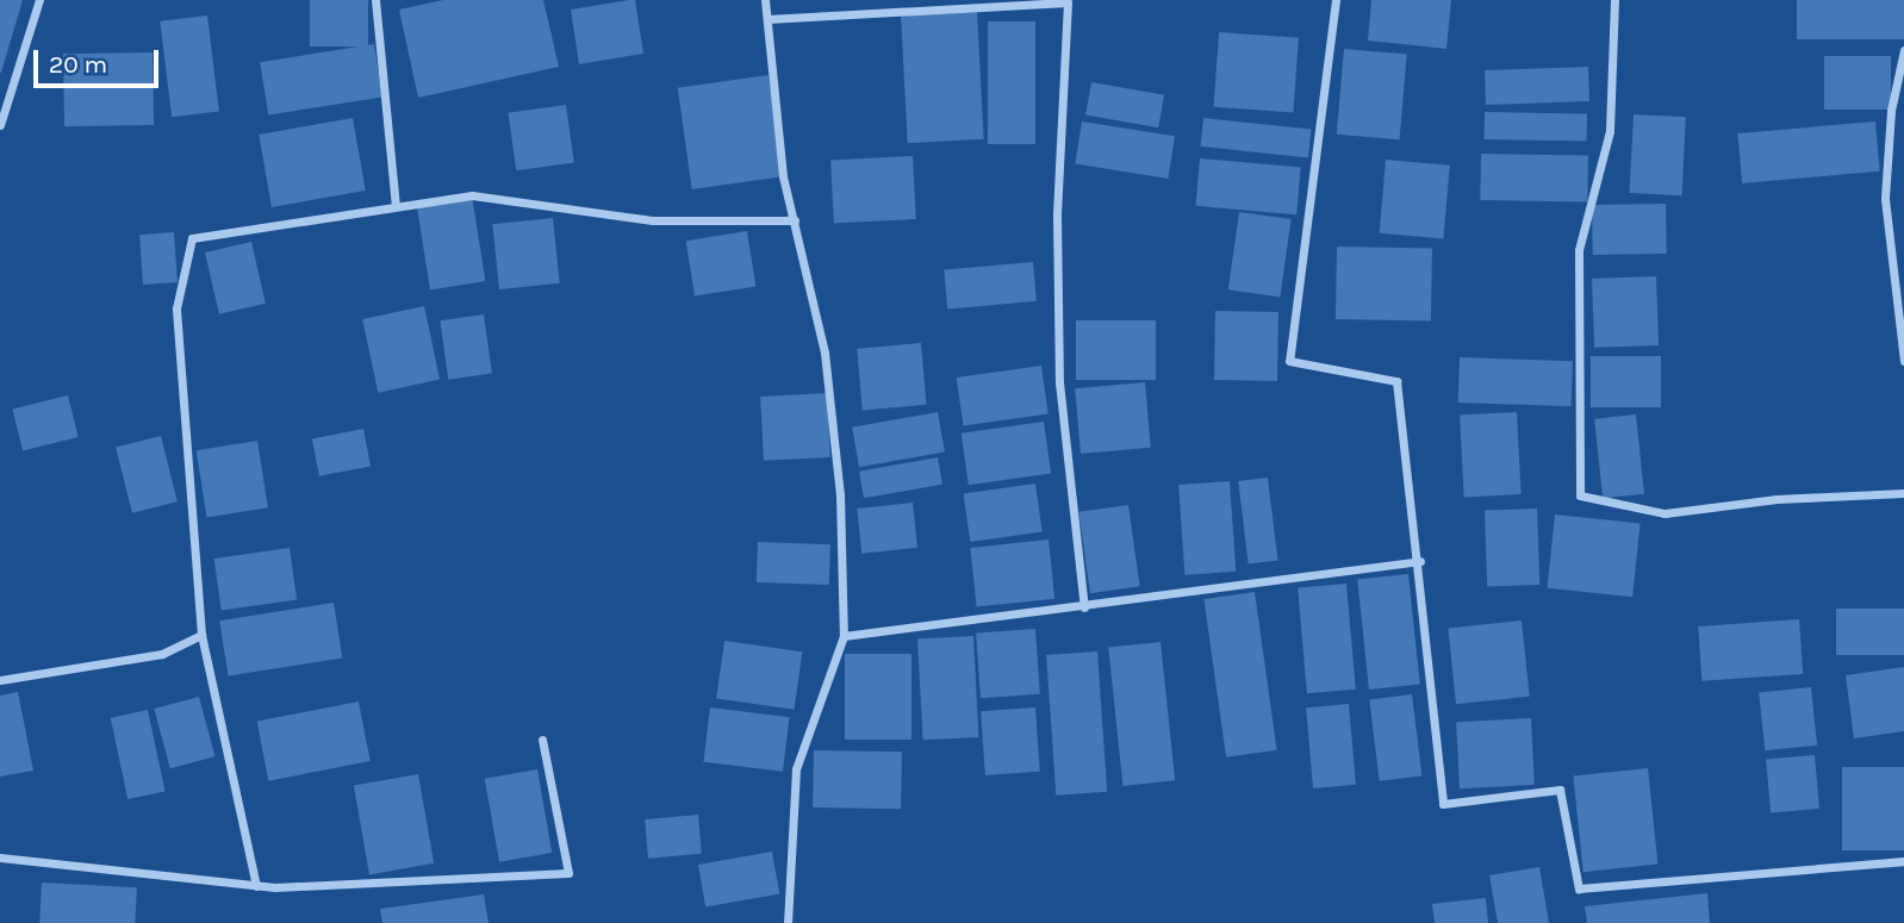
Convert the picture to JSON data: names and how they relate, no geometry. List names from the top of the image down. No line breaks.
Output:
{"scale_bar":"20 m"}
